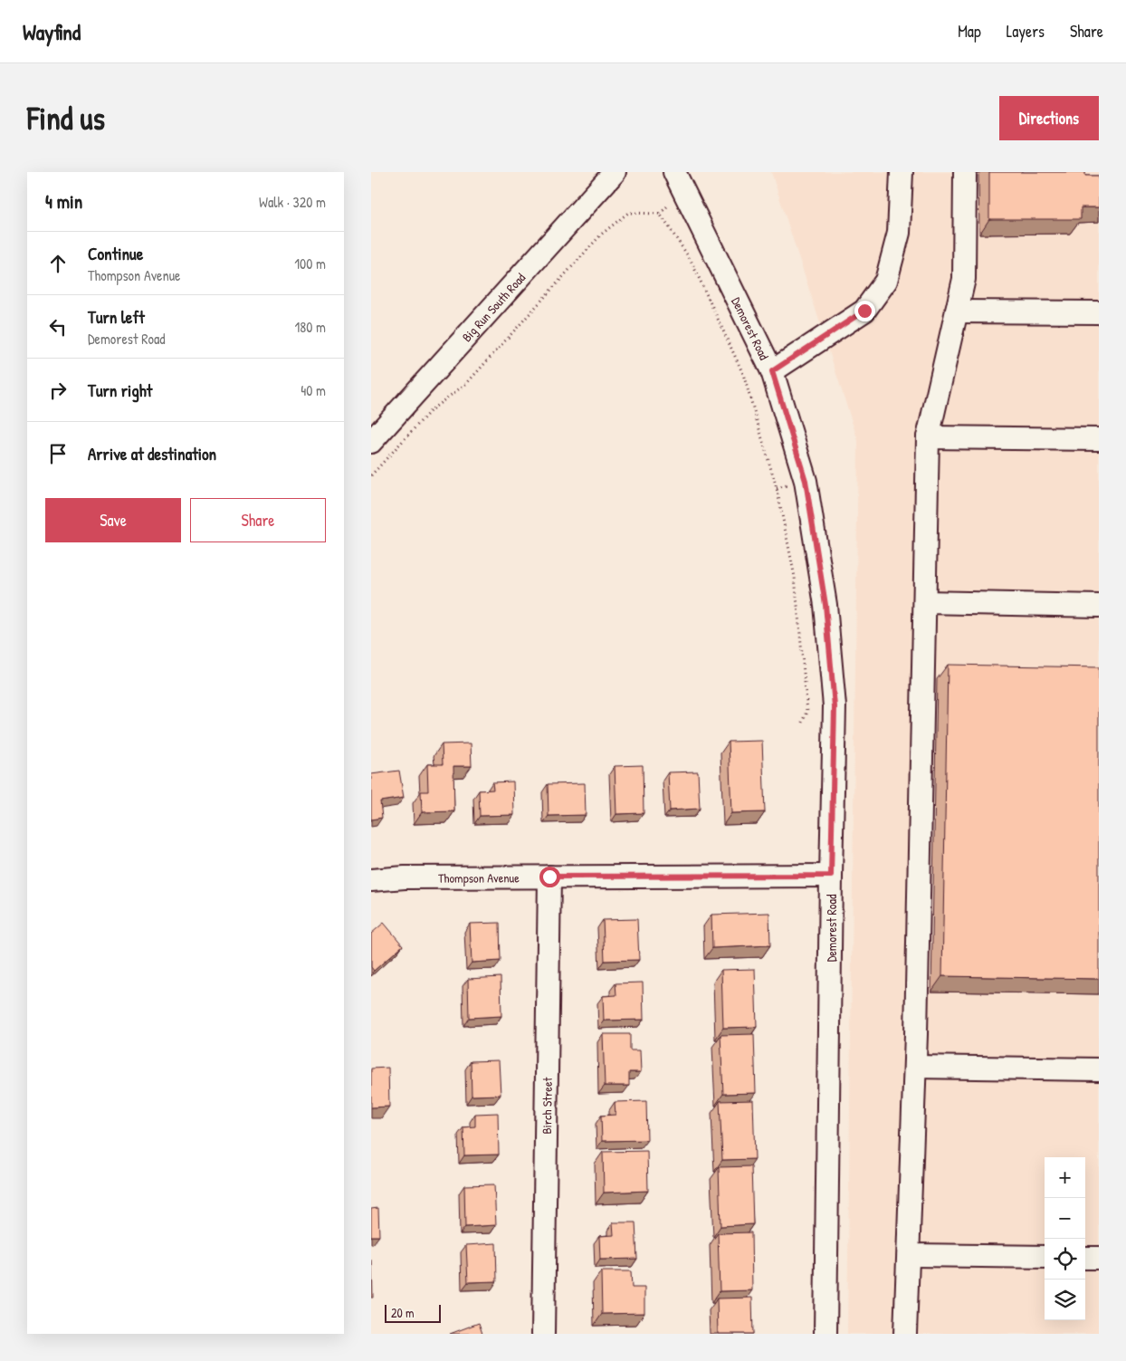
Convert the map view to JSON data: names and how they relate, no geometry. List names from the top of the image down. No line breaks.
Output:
{"streets":{"street":["Big Run South Road","Demorest Road","Thompson Avenue","Birch Street"]},"crossings":[["Demorest Road","Thompson Avenue"],["Thompson Avenue","Birch Street"]],"scale_bar":"20 m","page":{"header":"Wayfind","nav":["Map","Layers","Share"],"buttons":["Directions",["Save","Share"]],"title":"Find us","heading":["4 min","Walk · 320 m"],"list":[["Continue","Thompson Avenue","100 m"],["Turn left","Demorest Road","180 m"],["Turn right","40 m"],"Arrive at destination"],"map_buttons":["+","−"],"scale":"20 m"}}
